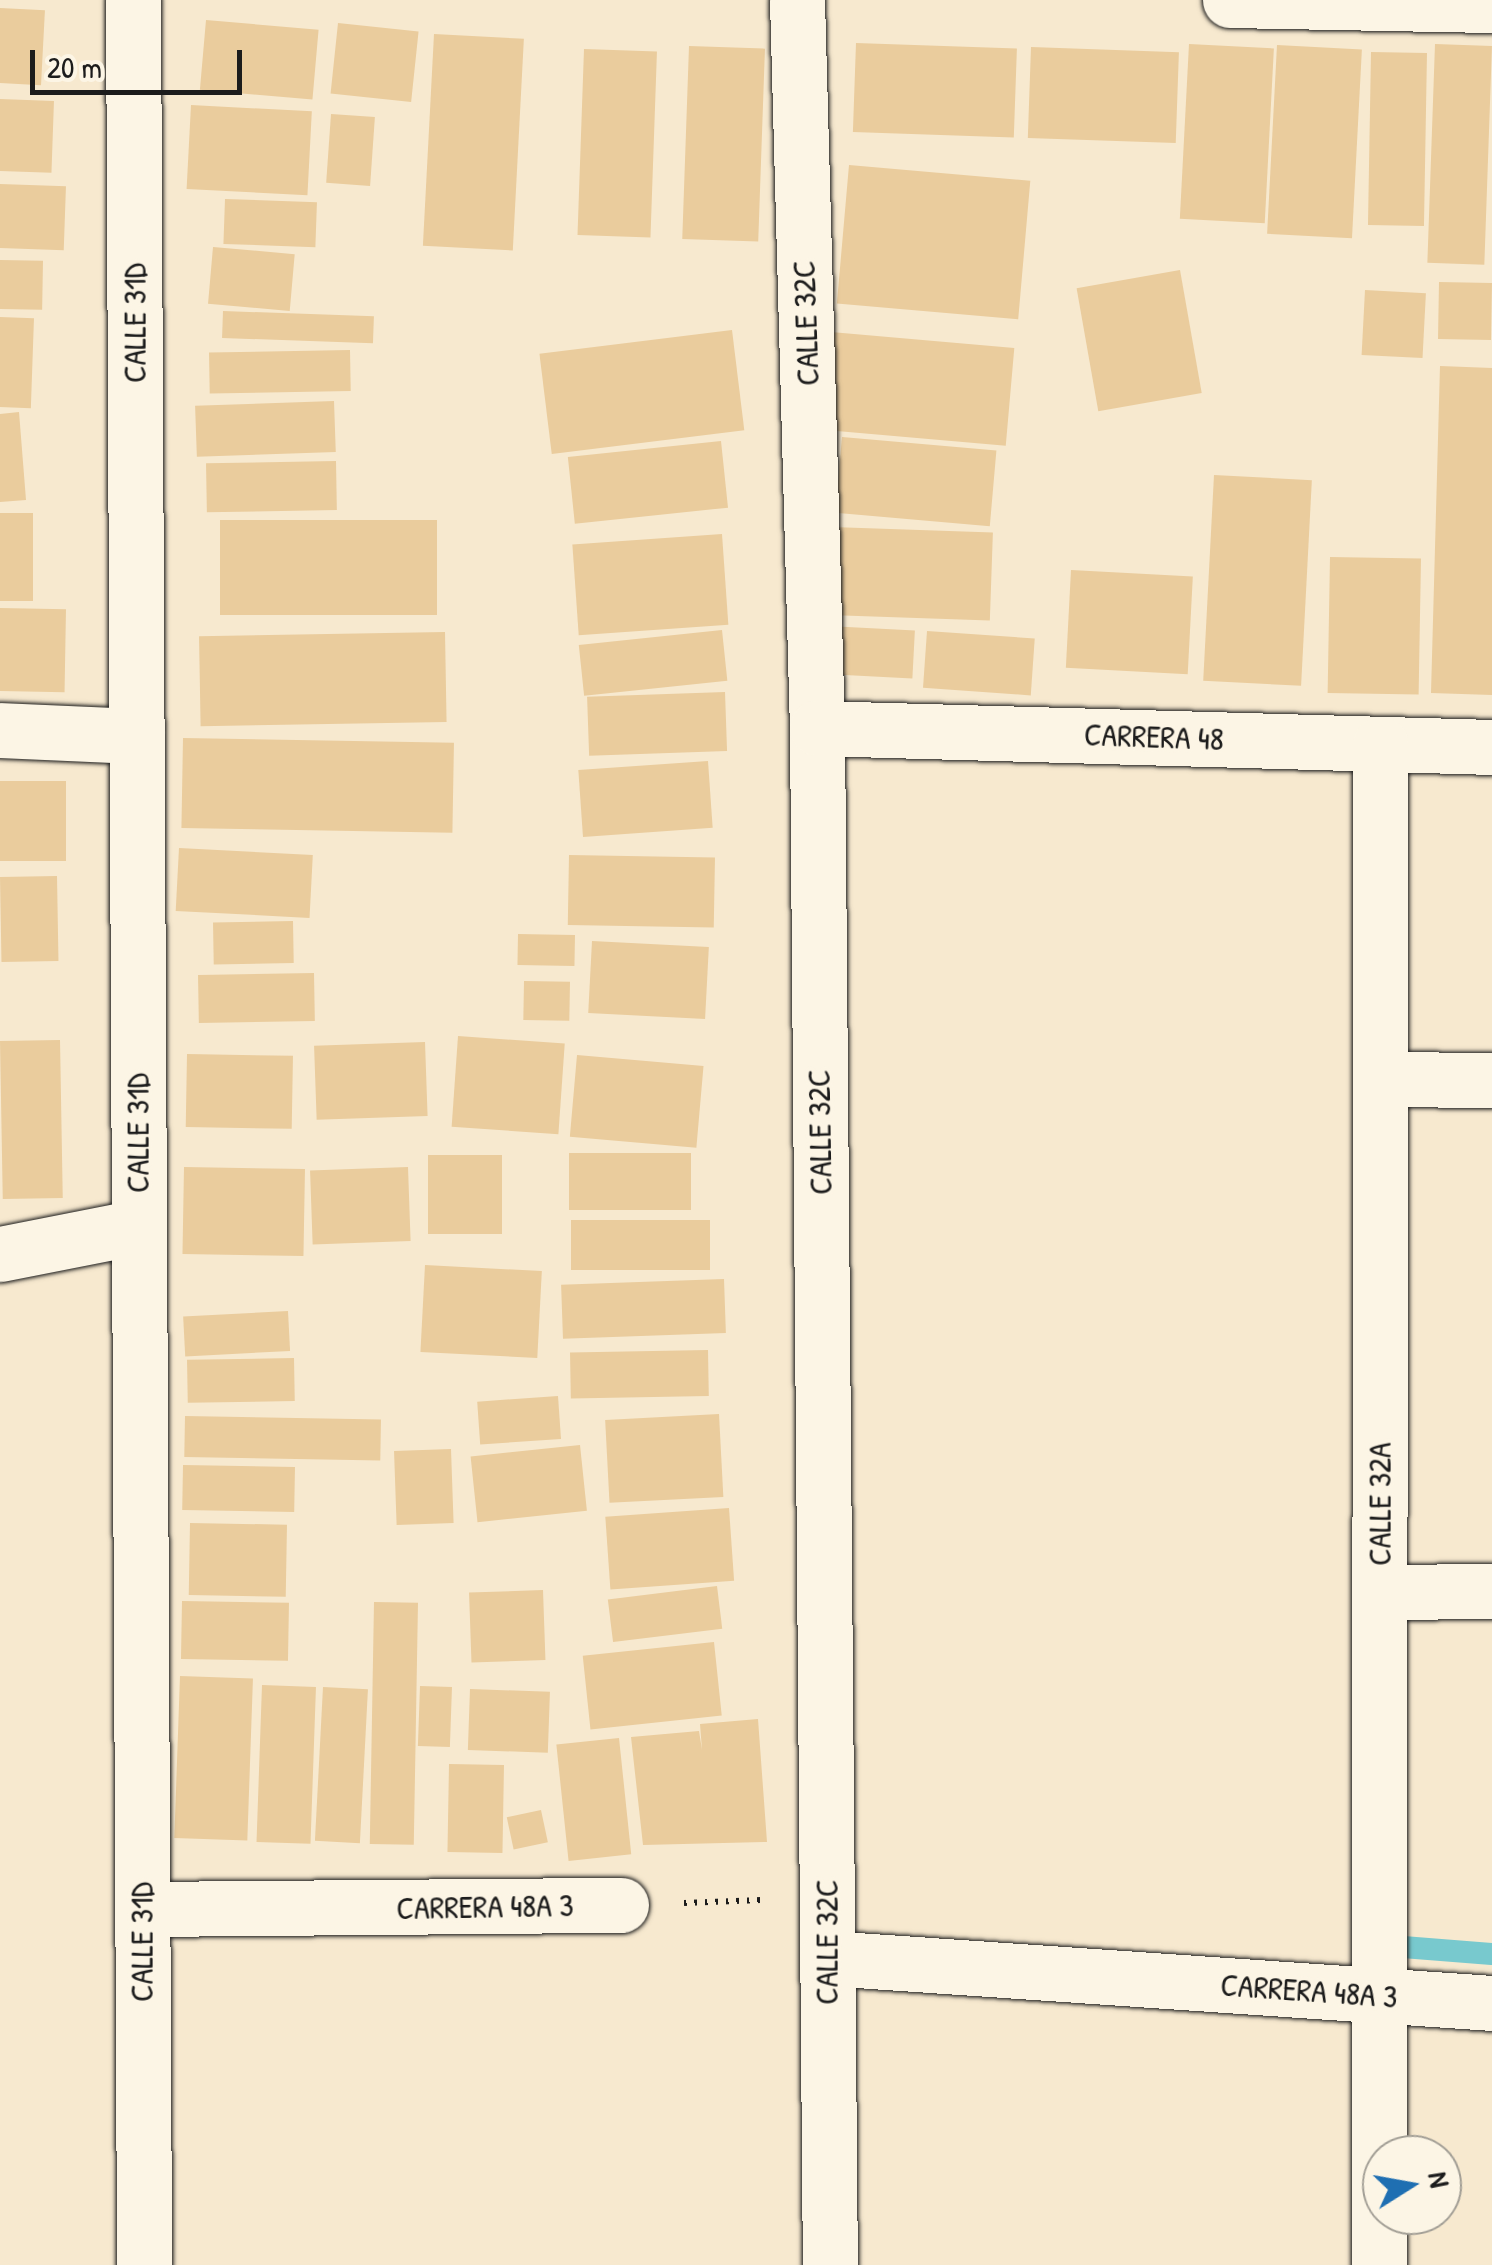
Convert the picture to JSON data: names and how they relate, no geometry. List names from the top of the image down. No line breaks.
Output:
{"streets":{"street":["CALLE 31D","CALLE 32C","CARRERA 48","CALLE 32A","CARRERA 48A 3"]},"crossings":[["CALLE 31D","CARRERA 48A 3"],["CALLE 32C","CARRERA 48"],["CALLE 32C","CARRERA 48A 3"],["CARRERA 48","CALLE 32A"],["CALLE 32A","CARRERA 48A 3"]],"scale_bar":"20 m","north":"right"}
